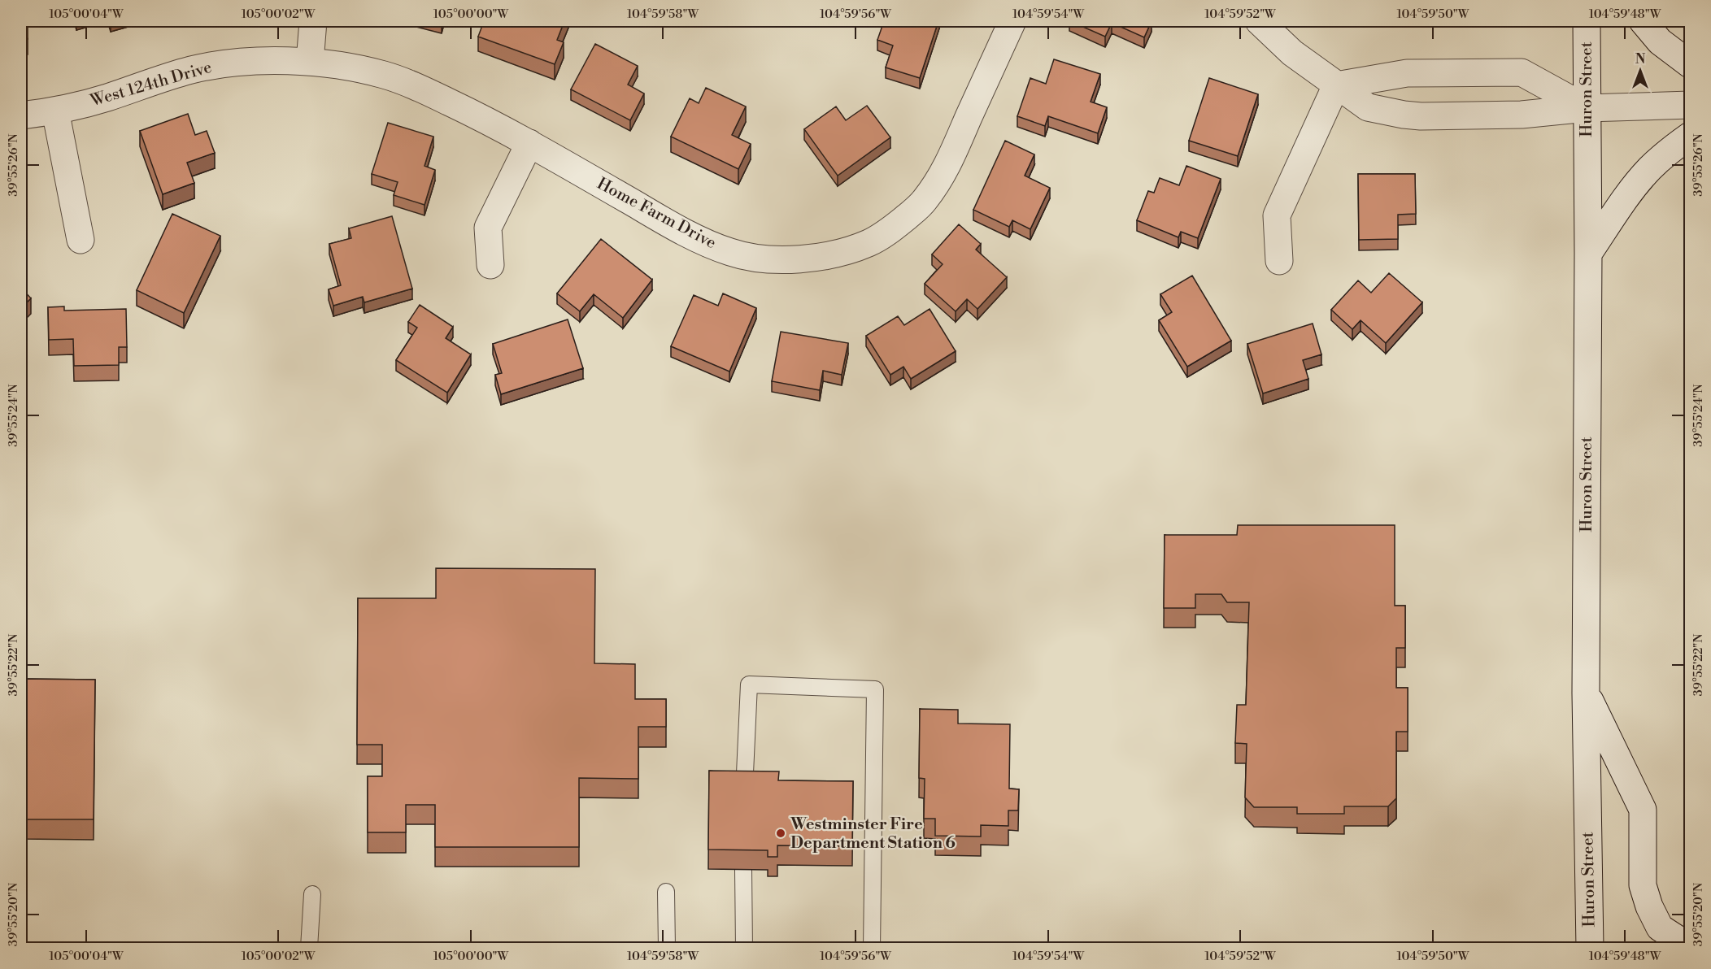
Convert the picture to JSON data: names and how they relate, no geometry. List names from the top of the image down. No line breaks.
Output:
{"streets":{"street":["West 124th Drive","Huron Street","Home Farm Drive"]},"crossings":[["West 124th Drive","Home Farm Drive"]],"places":["Westminster Fire Department Station 6"],"north":"top","coordinates":["105°00'04\"W","105°00'02\"W","105°00'00\"W","104°59'58\"W","104°59'56\"W","104°59'54\"W","104°59'52\"W","104°59'50\"W","104°59'48\"W","39°55'26\"N","39°55'24\"N","39°55'22\"N","39°55'20\"N"]}
